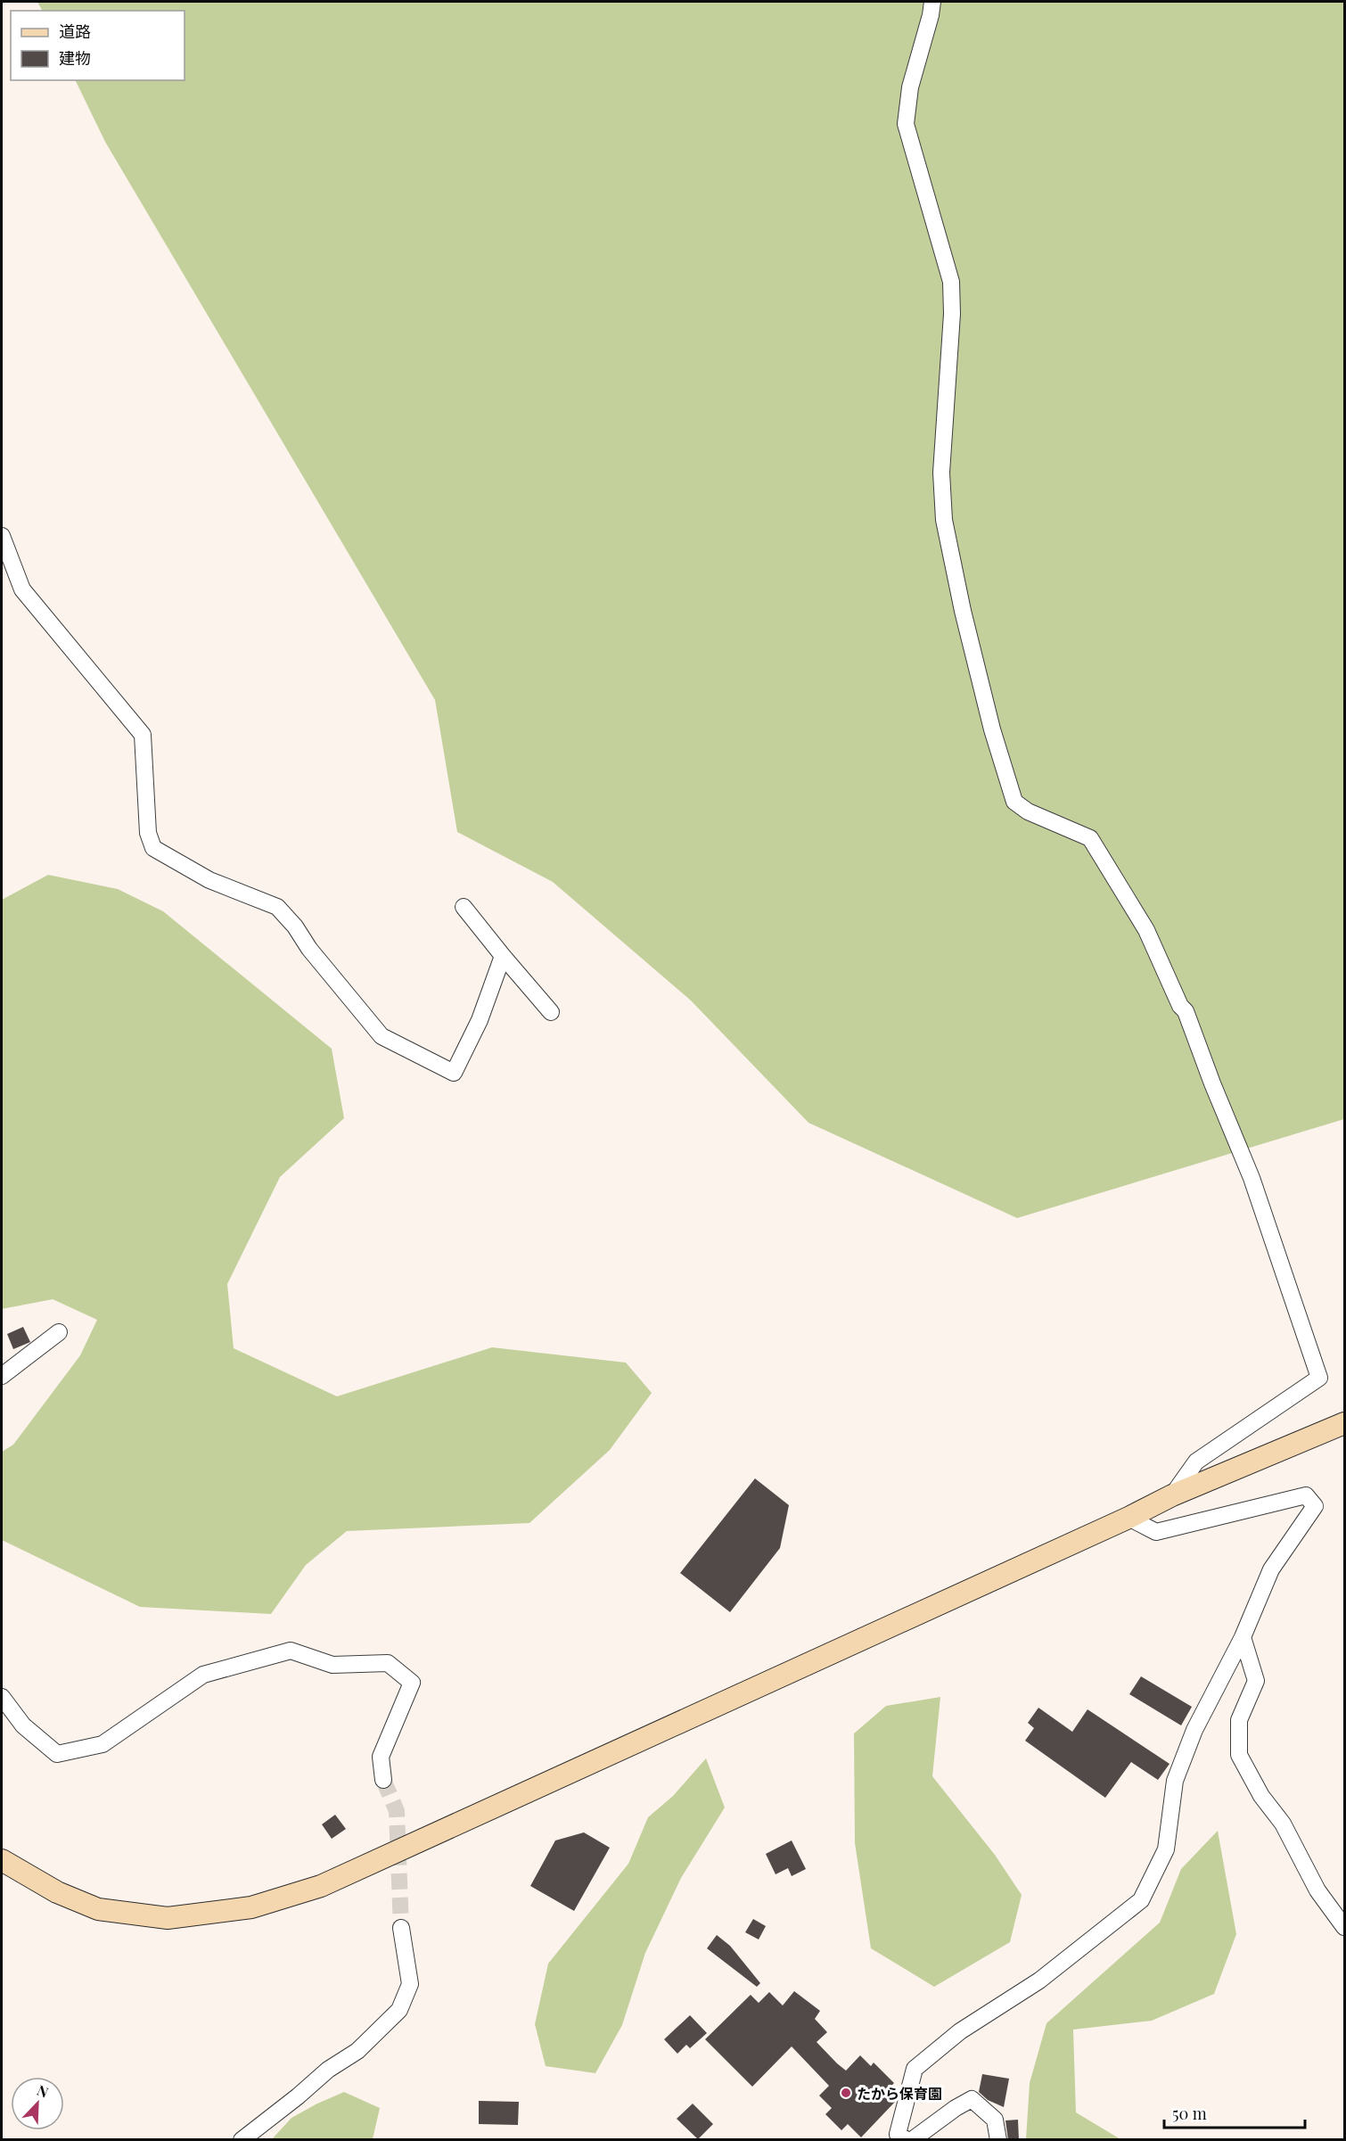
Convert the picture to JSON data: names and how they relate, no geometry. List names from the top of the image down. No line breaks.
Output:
{"places":["たから保育園"],"legend":["道路","建物"],"scale_bar":"50 m","north":"top right"}
